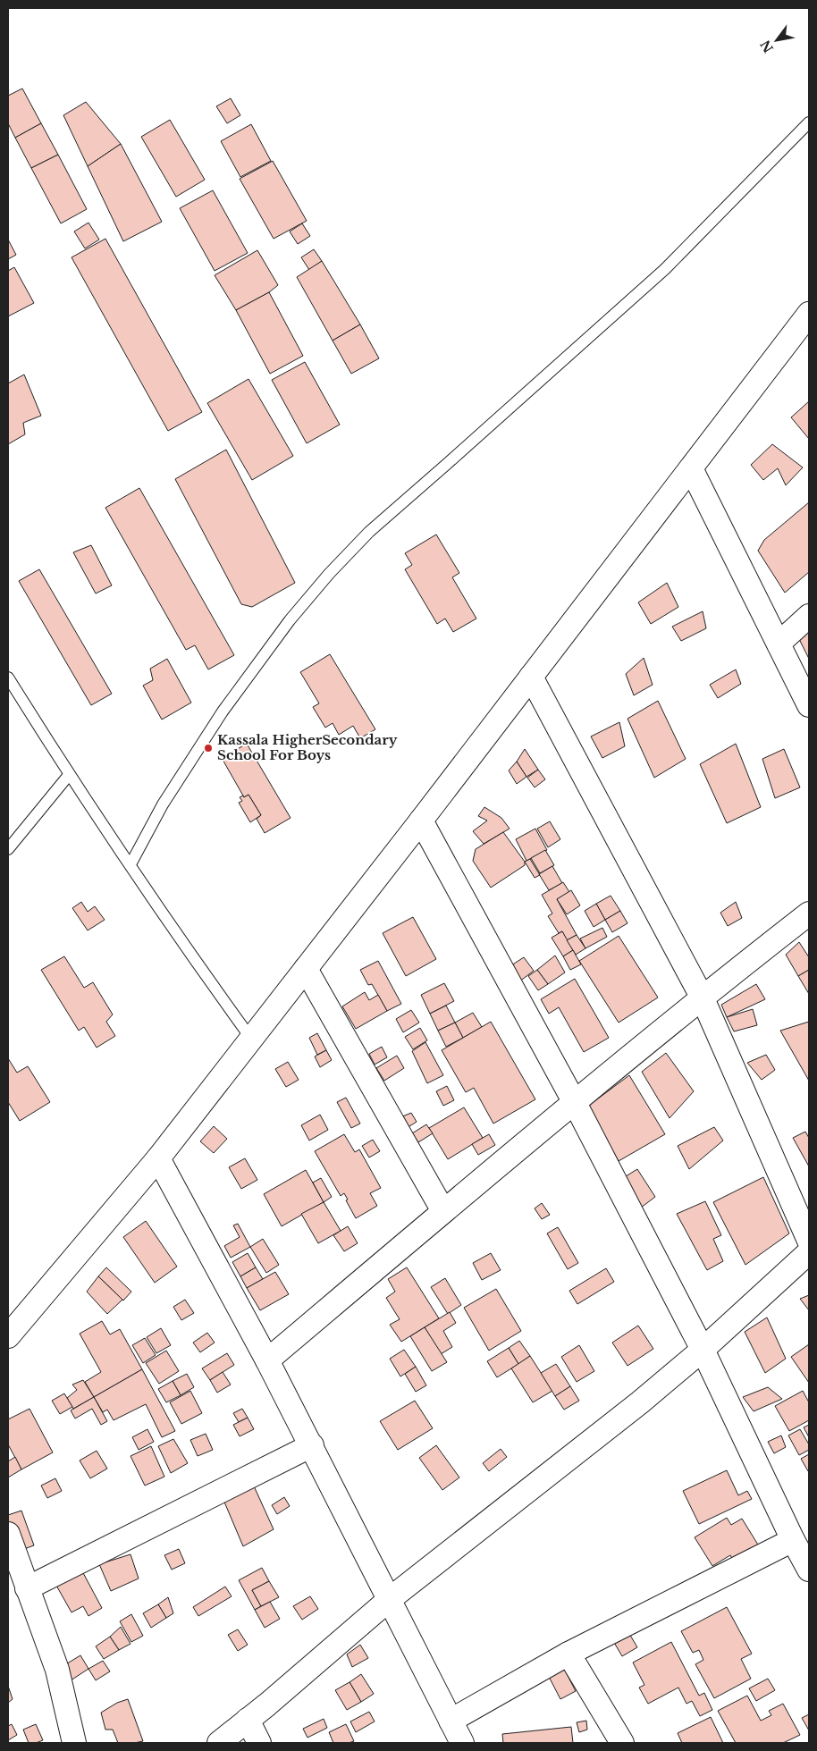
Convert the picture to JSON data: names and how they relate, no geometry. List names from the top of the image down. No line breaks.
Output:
{"places":["Kassala HigherSecondary School For Boys"],"north":"bottom left"}
